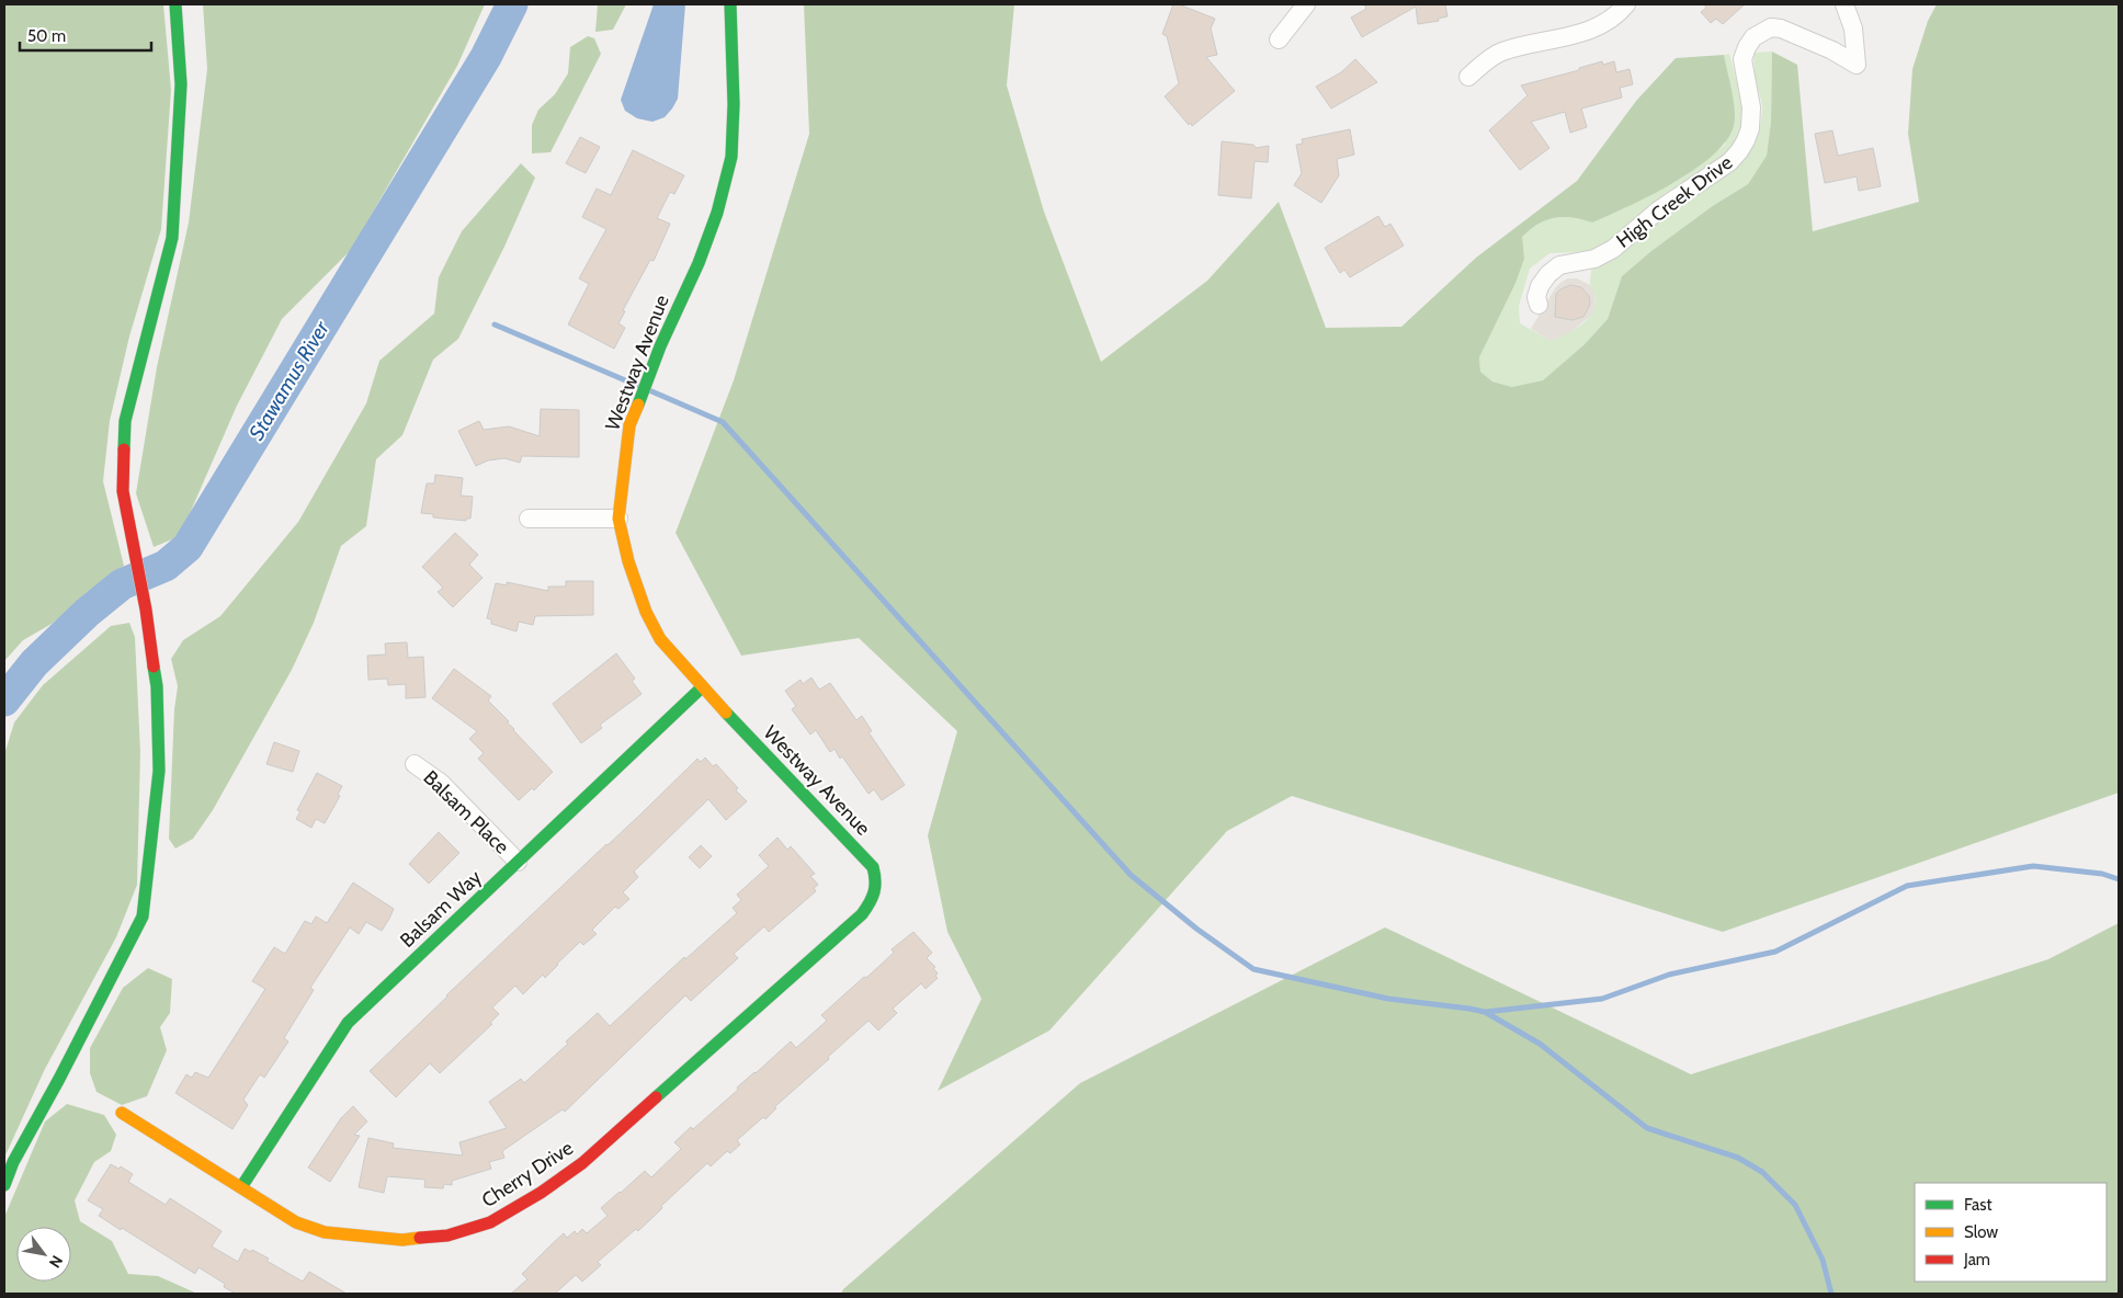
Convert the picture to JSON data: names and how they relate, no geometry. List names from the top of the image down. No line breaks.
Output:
{"streets":{"street":["High Creek Drive","Westway Avenue","Balsam Place","Balsam Way","Cherry Drive"]},"crossings":[["Westway Avenue","Balsam Way"],["Westway Avenue","Cherry Drive"],["Balsam Place","Balsam Way"],["Balsam Way","Cherry Drive"]],"water":["Stawamus River"],"legend":["Fast","Slow","Jam"],"scale_bar":"50 m","north":"bottom right"}
